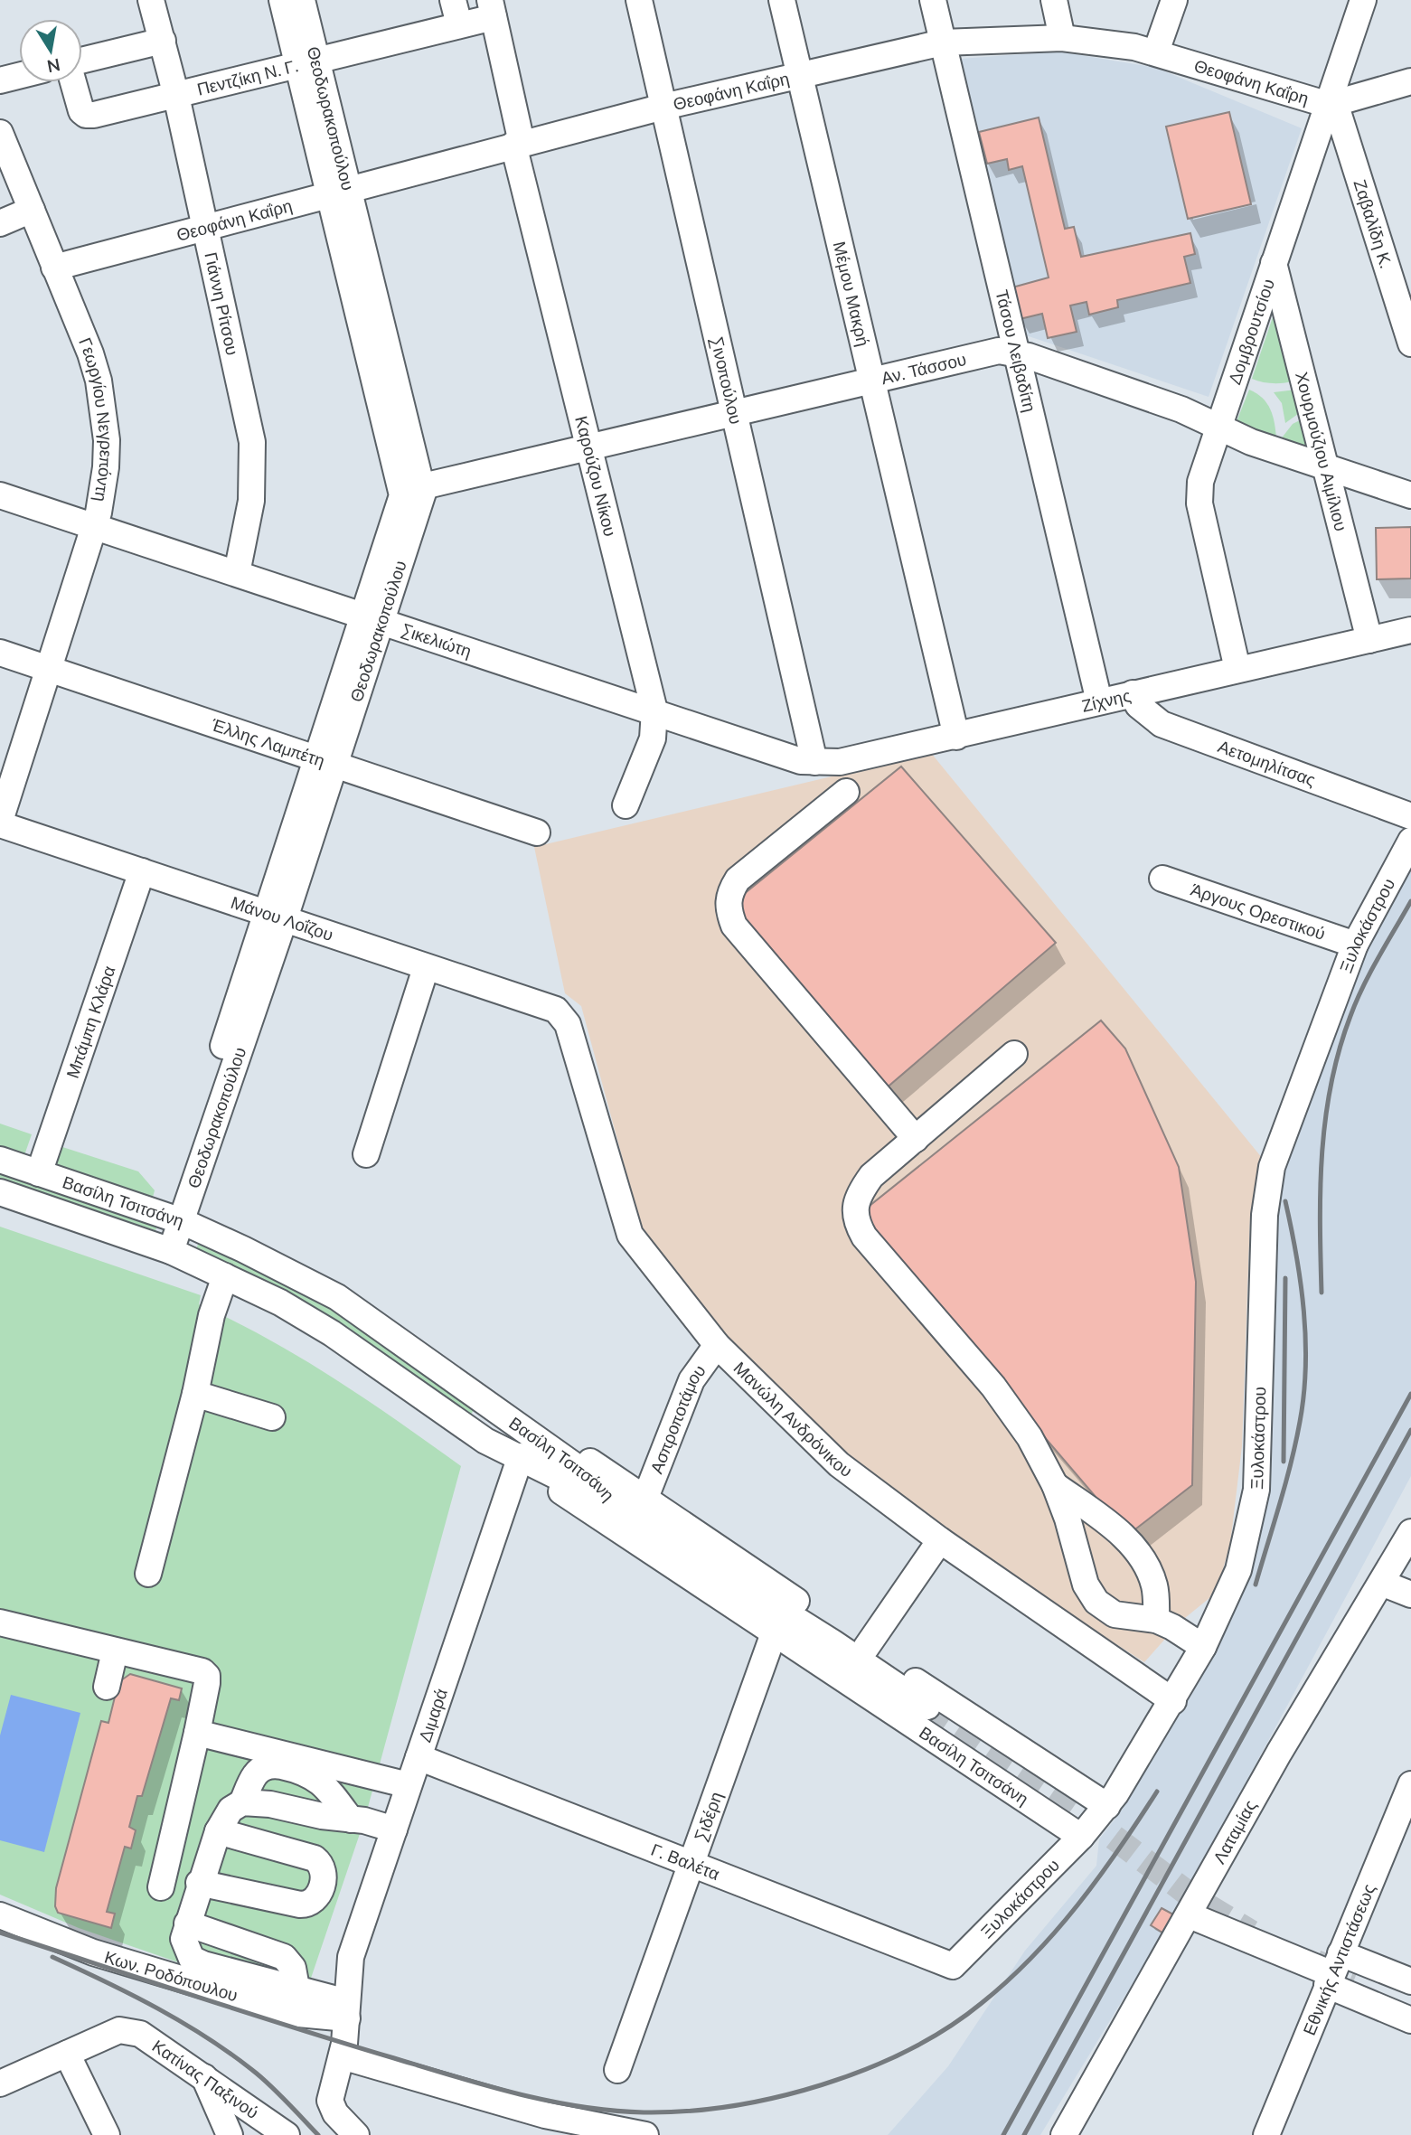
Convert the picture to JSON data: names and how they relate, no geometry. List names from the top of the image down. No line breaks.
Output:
{"streets":{"street":["Πεντζίκη Ν. Γ.","Θεοφάνη Καΐρη","Θεοδωρακοπούλου","Ζαβαλίδη Κ.","Μέμου Μακρή","Γιάννη Ρίτσου","Δομβρουτσίου","Τάσου Λειβαδίτη","Αν. Τάσσου","Σινοπούλου","Γεωργίου Νεγρεπόντη","Χουρμούζιου Αιμίλιου","Καρούζου Νίκου","Σικελιώτη","Ζίχνης","Έλλης Λαμπέτη","Αετομηλίτσας","Άργους Ορεστικού","Μάνου Λοΐζου","Ξυλοκάστρου","Μπάμπη Κλάρα","Βασίλη Τσιτσάνη","Μανώλη Ανδρόνικου","Ασπροποτάμου","Διμαρά","Σιδέρη","Λαταμίας","Γ. Βαλέτα","Εθνικής Αντιστάσεως","Κων. Ροδόπουλου","Κατίνας Παξινού"]},"crossings":[["Πεντζίκη Ν. Γ.","Θεοδωρακοπούλου"],["Πεντζίκη Ν. Γ.","Γιάννη Ρίτσου"],["Πεντζίκη Ν. Γ.","Καρούζου Νίκου"],["Θεοφάνη Καΐρη","Θεοδωρακοπούλου"],["Θεοφάνη Καΐρη","Ζαβαλίδη Κ."],["Θεοφάνη Καΐρη","Μέμου Μακρή"],["Θεοφάνη Καΐρη","Γιάννη Ρίτσου"],["Θεοφάνη Καΐρη","Δομβρουτσίου"],["Θεοφάνη Καΐρη","Τάσου Λειβαδίτη"],["Θεοφάνη Καΐρη","Σινοπούλου"],["Θεοφάνη Καΐρη","Γεωργίου Νεγρεπόντη"],["Θεοφάνη Καΐρη","Καρούζου Νίκου"],["Θεοδωρακοπούλου","Αν. Τάσσου"],["Θεοδωρακοπούλου","Σικελιώτη"],["Θεοδωρακοπούλου","Έλλης Λαμπέτη"],["Θεοδωρακοπούλου","Μάνου Λοΐζου"],["Θεοδωρακοπούλου","Βασίλη Τσιτσάνη"],["Ζαβαλίδη Κ.","Δομβρουτσίου"],["Μέμου Μακρή","Αν. Τάσσου"],["Μέμου Μακρή","Ζίχνης"],["Γιάννη Ρίτσου","Σικελιώτη"],["Δομβρουτσίου","Αν. Τάσσου"],["Δομβρουτσίου","Χουρμούζιου Αιμίλιου"],["Δομβρουτσίου","Ζίχνης"],["Τάσου Λειβαδίτη","Αν. Τάσσου"],["Τάσου Λειβαδίτη","Ζίχνης"],["Αν. Τάσσου","Σινοπούλου"],["Αν. Τάσσου","Χουρμούζιου Αιμίλιου"],["Αν. Τάσσου","Καρούζου Νίκου"],["Σινοπούλου","Σικελιώτη"],["Σινοπούλου","Ζίχνης"],["Γεωργίου Νεγρεπόντη","Σικελιώτη"],["Γεωργίου Νεγρεπόντη","Έλλης Λαμπέτη"],["Γεωργίου Νεγρεπόντη","Μάνου Λοΐζου"],["Χουρμούζιου Αιμίλιου","Ζίχνης"],["Καρούζου Νίκου","Σικελιώτη"],["Σικελιώτη","Ζίχνης"],["Ζίχνης","Αετομηλίτσας"],["Άργους Ορεστικού","Ξυλοκάστρου"],["Μάνου Λοΐζου","Μπάμπη Κλάρα"],["Μάνου Λοΐζου","Μανώλη Ανδρόνικου"],["Ξυλοκάστρου","Βασίλη Τσιτσάνη"],["Ξυλοκάστρου","Μανώλη Ανδρόνικου"],["Ξυλοκάστρου","Γ. Βαλέτα"],["Μπάμπη Κλάρα","Βασίλη Τσιτσάνη"],["Βασίλη Τσιτσάνη","Διμαρά"],["Βασίλη Τσιτσάνη","Σιδέρη"],["Μανώλη Ανδρόνικου","Ασπροποτάμου"],["Διμαρά","Γ. Βαλέτα"],["Διμαρά","Κων. Ροδόπουλου"],["Σιδέρη","Γ. Βαλέτα"]],"north":"bottom"}
